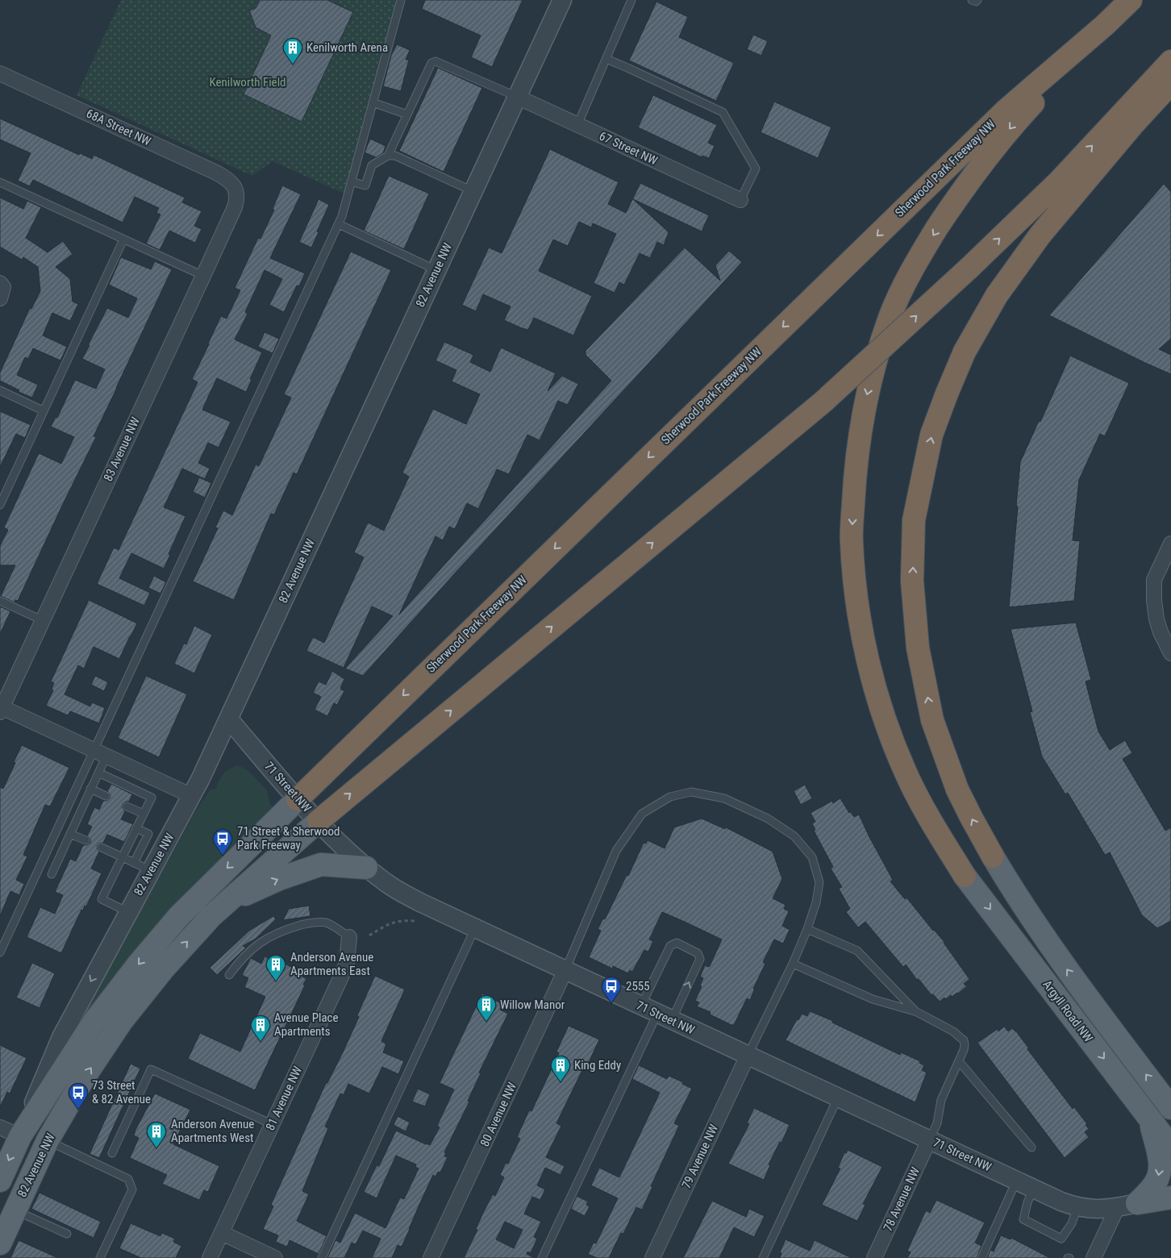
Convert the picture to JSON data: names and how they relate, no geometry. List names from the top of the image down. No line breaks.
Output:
{"streets":{"highway":["Sherwood Park Freeway NW"],"main road":["82 Avenue NW","Argyll Road NW"],"street":["68A Street NW","67 Street NW","83 Avenue NW","71 Street NW","81 Avenue NW","80 Avenue NW","79 Avenue NW","78 Avenue NW"]},"crossings":[["68A Street NW","83 Avenue NW"],["67 Street NW","82 Avenue NW"],["Sherwood Park Freeway NW","82 Avenue NW"],["Sherwood Park Freeway NW","71 Street NW"],["82 Avenue NW","71 Street NW"],["71 Street NW","80 Avenue NW"],["71 Street NW","79 Avenue NW"],["71 Street NW","78 Avenue NW"]],"parks":["Kenilworth Field"],"places":{"building":["Kenilworth Arena","Anderson Avenue Apartments East","Willow Manor","Avenue Place Apartments","King Eddy","Anderson Avenue Apartments West"],"bus stop":["71 Street & Sherwood Park Freeway","2555","73 Street & 82 Avenue"]}}
